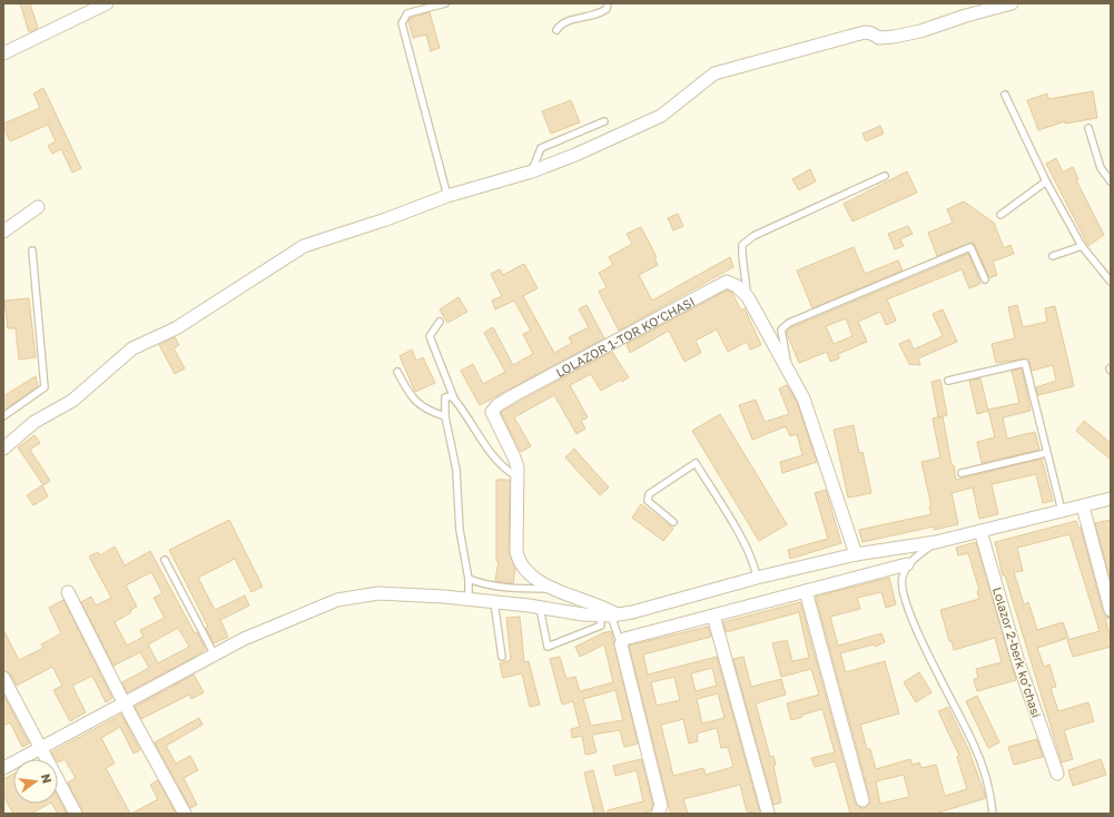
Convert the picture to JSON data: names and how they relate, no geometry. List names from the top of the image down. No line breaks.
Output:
{"streets":{"street":["LOLAZOR 1-TOR KO‘CHASI","Lolazor 2-berk koʼchasi"]},"north":"right"}
